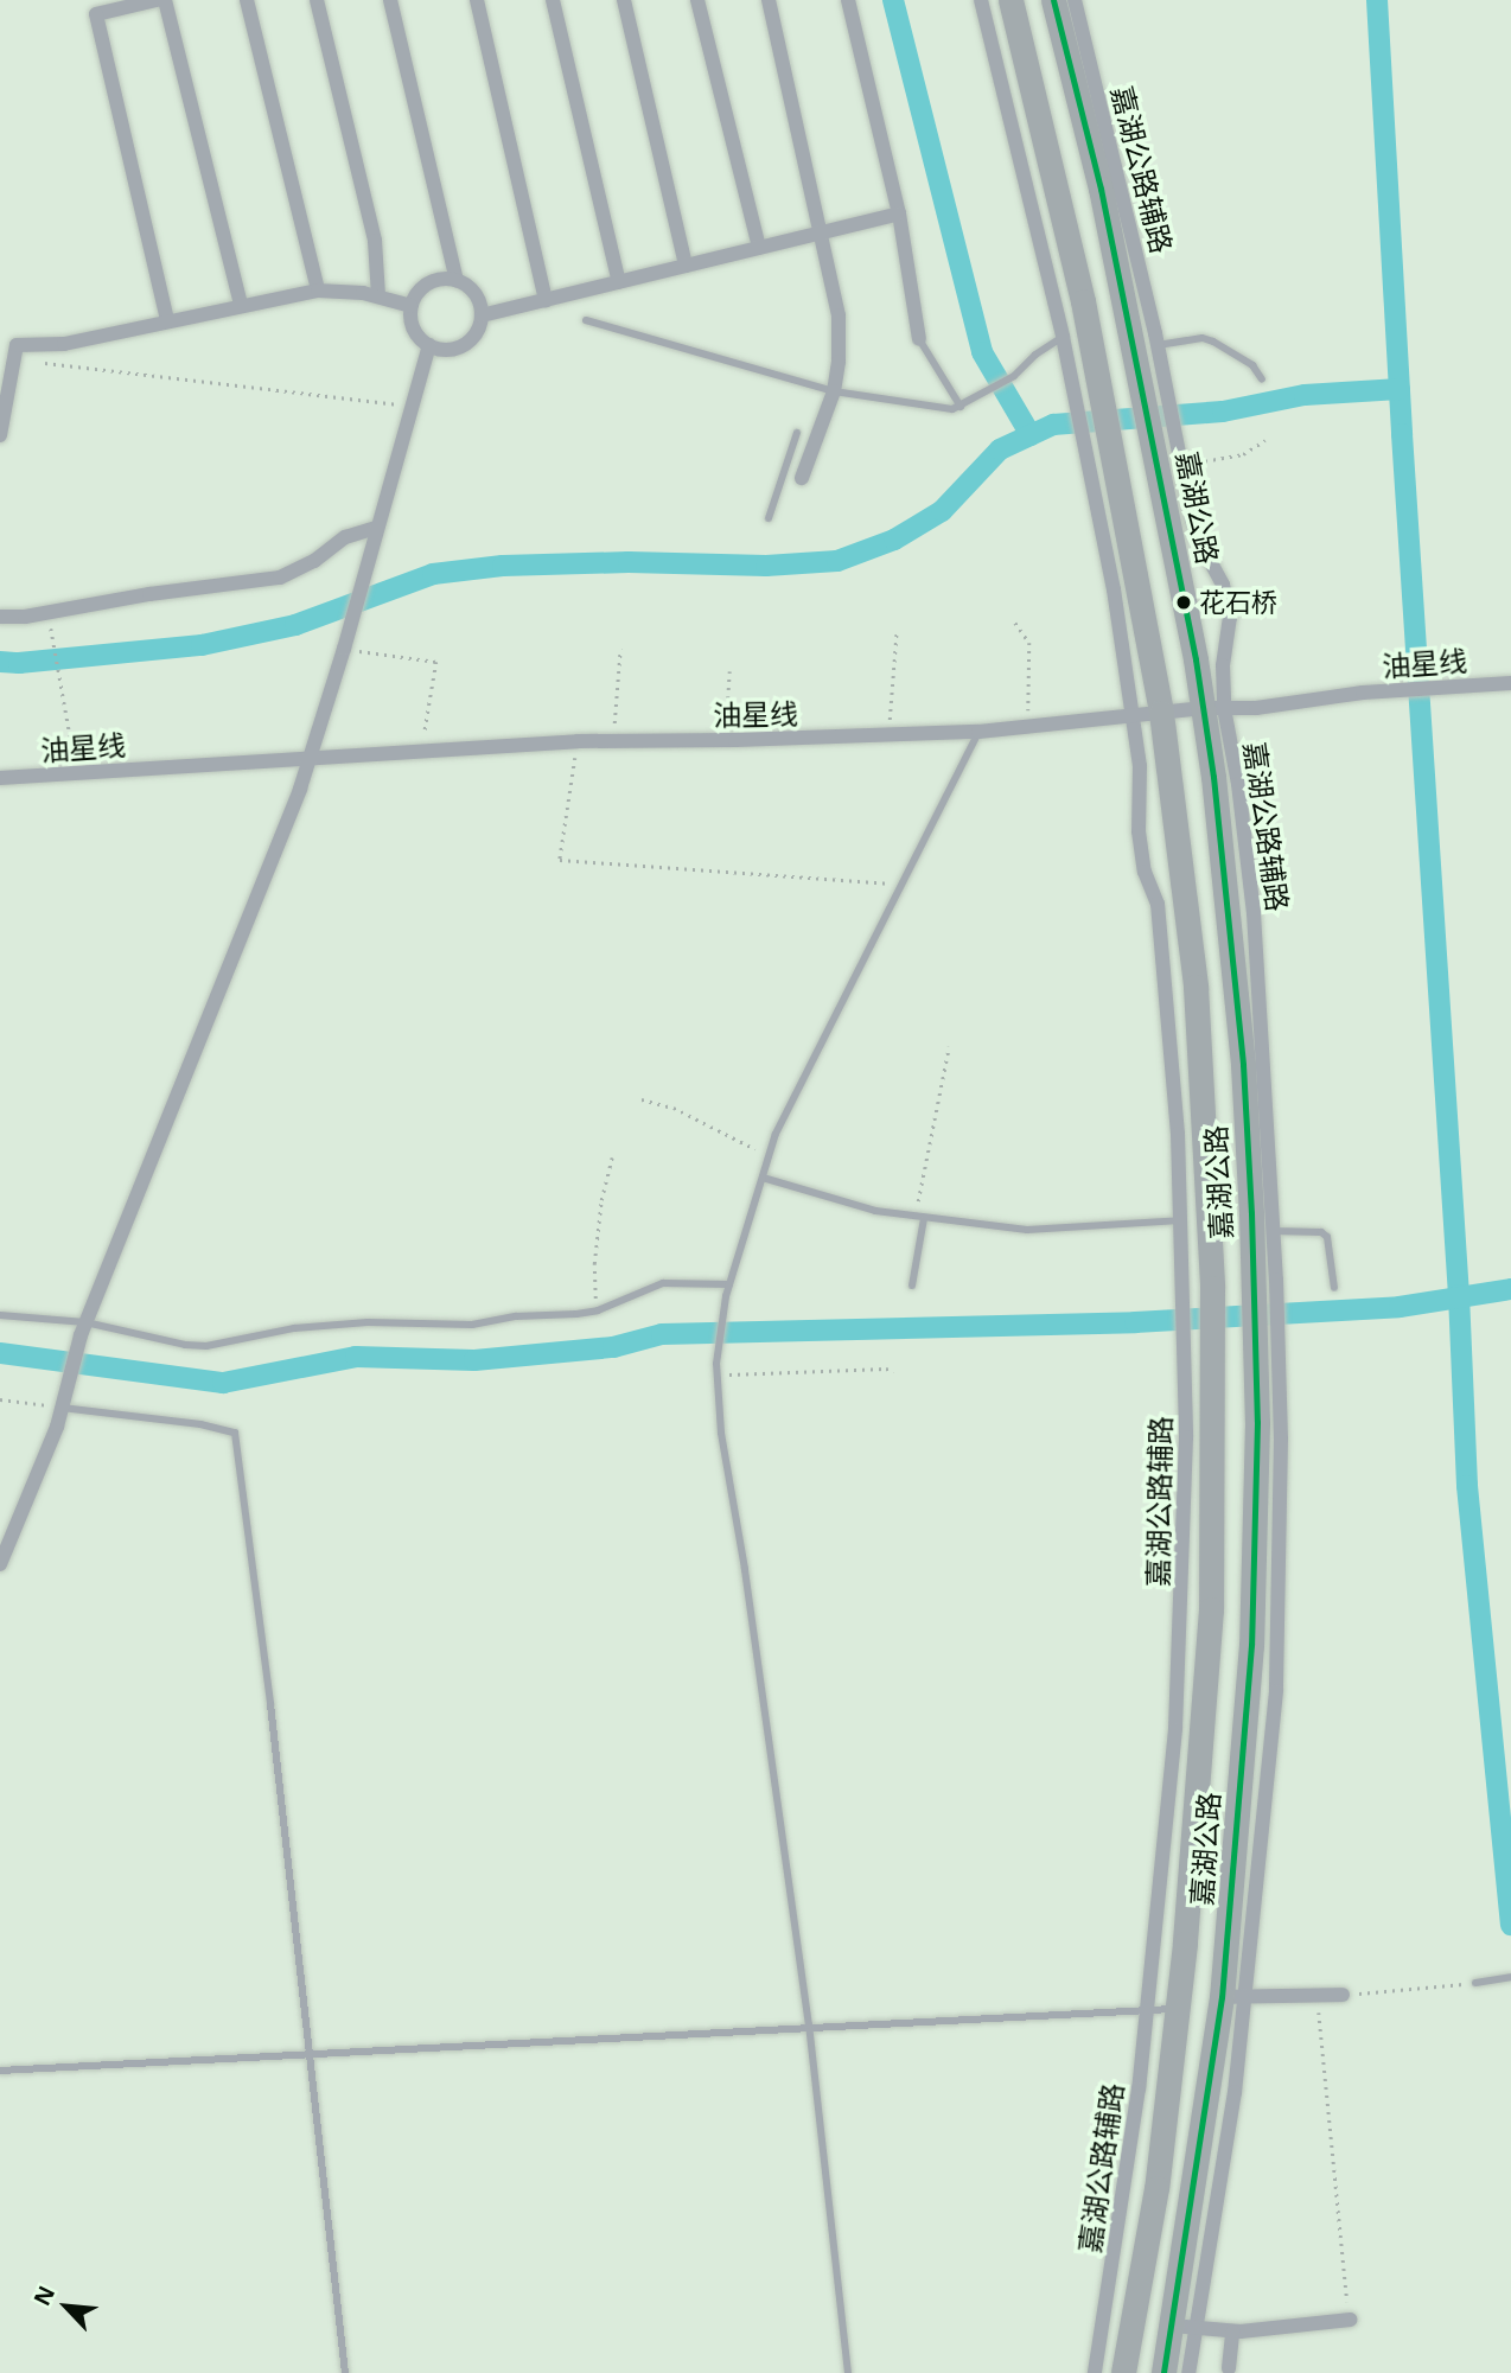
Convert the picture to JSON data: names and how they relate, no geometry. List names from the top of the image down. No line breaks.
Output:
{"streets":{"main road":["嘉湖公路"],"street":["嘉湖公路辅路","油星线"]},"crossings":[["嘉湖公路辅路","嘉湖公路"],["嘉湖公路辅路","油星线"],["嘉湖公路","油星线"]],"places":["花石桥"],"north":"top left"}
